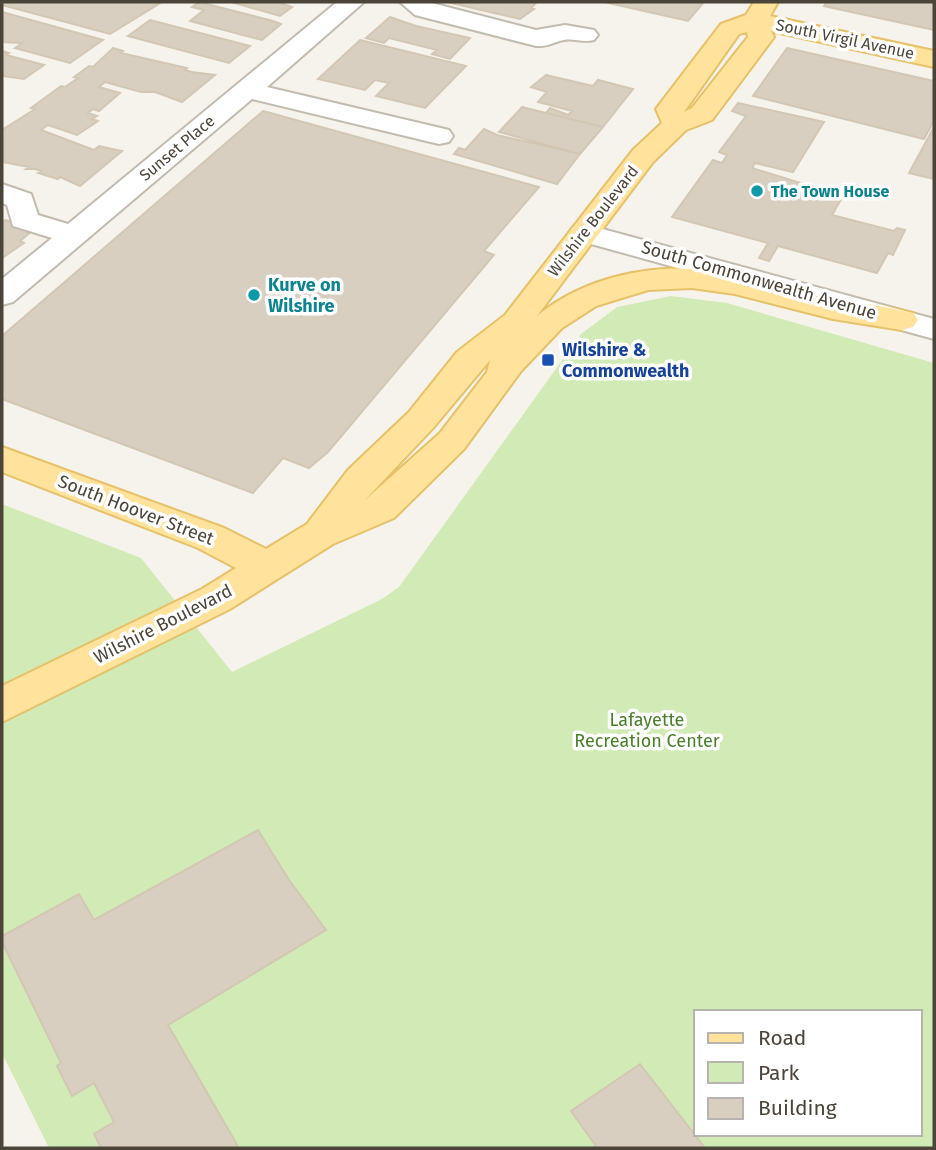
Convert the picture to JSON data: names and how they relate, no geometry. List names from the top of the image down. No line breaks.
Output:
{"streets":{"main road":["South Virgil Avenue","Wilshire Boulevard","South Hoover Street"],"street":["Sunset Place","South Commonwealth Avenue"]},"crossings":[["South Virgil Avenue","Wilshire Boulevard"],["Wilshire Boulevard","South Commonwealth Avenue"],["Wilshire Boulevard","South Hoover Street"]],"parks":["Lafayette Recreation Center"],"places":{"other":["The Town House","Kurve on Wilshire"],"transit":["Wilshire & Commonwealth"]},"legend":["Road","Park","Building"]}
